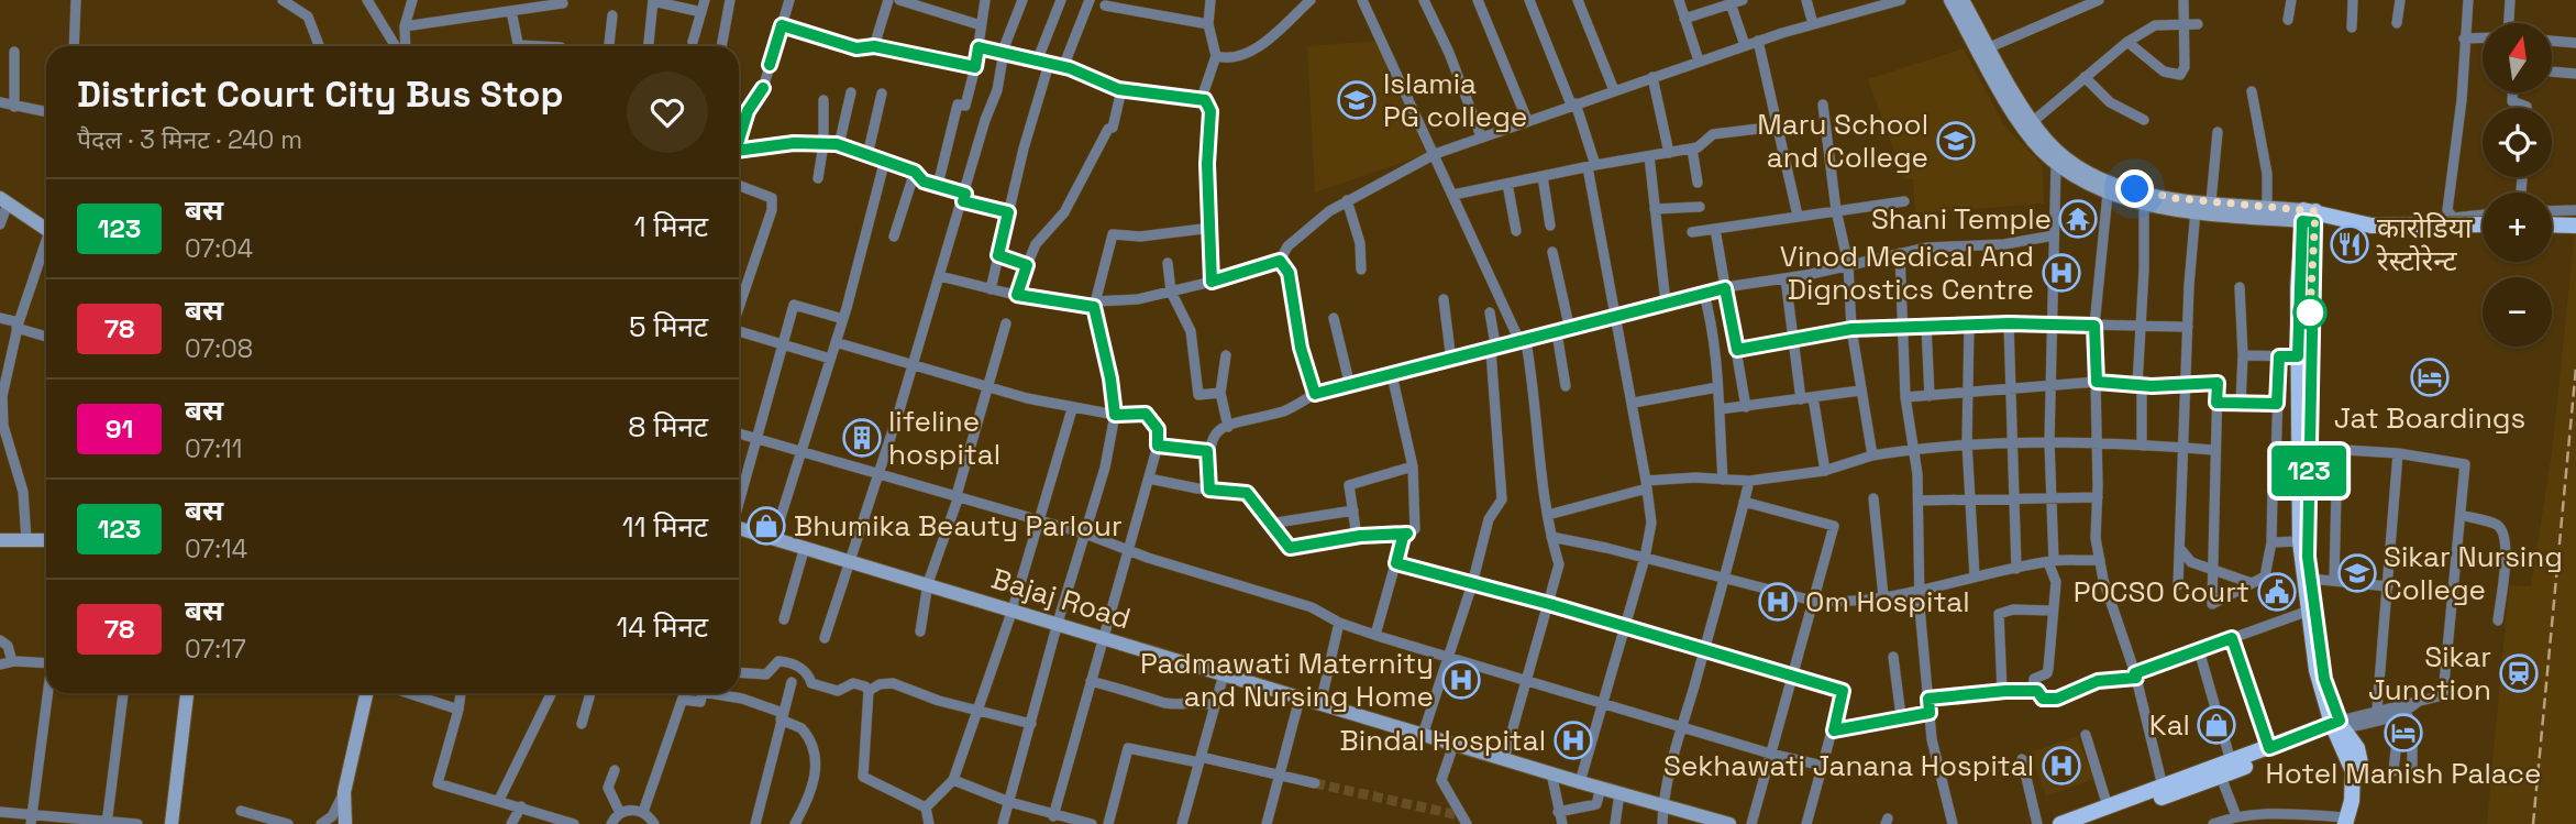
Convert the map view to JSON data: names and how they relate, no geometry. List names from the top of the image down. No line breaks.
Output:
{"streets":{"street":["Bajaj Road"]},"places":{"school or university":["Islamia PG college","Maru School and College","Sikar Nursing College"],"temple":["Shani Temple"],"restaurant":["कारोडिया रेस्टोरेन्ट"],"hospital":["Vinod Medical And Dignostics Centre","Om Hospital","Padmawati Maternity and Nursing Home","Bindal Hospital","Sekhawati Janana Hospital"],"hotel":["Jat Boardings","Hotel Manish Palace"],"building":["lifeline hospital"],"shop":["Bhumika Beauty Parlour","Kal"],"public building":["POCSO Court"],"station":["Sikar Junction"]},"lines":["bus line 123"],"north":"top","page":{"on_map":"123","map_buttons":["+","−"],"heading":["District Court City Bus Stop","पैदल · 3 मिनट · 240 m"],"list":[{"mark":"123","name":"बस","note":"07:04","value":"1 मिनट"},{"mark":"78","name":"बस","note":"07:08","value":"5 मिनट"},{"mark":"91","name":"बस","note":"07:11","value":"8 मिनट"},{"mark":"123","name":"बस","note":"07:14","value":"11 मिनट"},{"mark":"78","name":"बस","note":"07:17","value":"14 मिनट"}]}}
